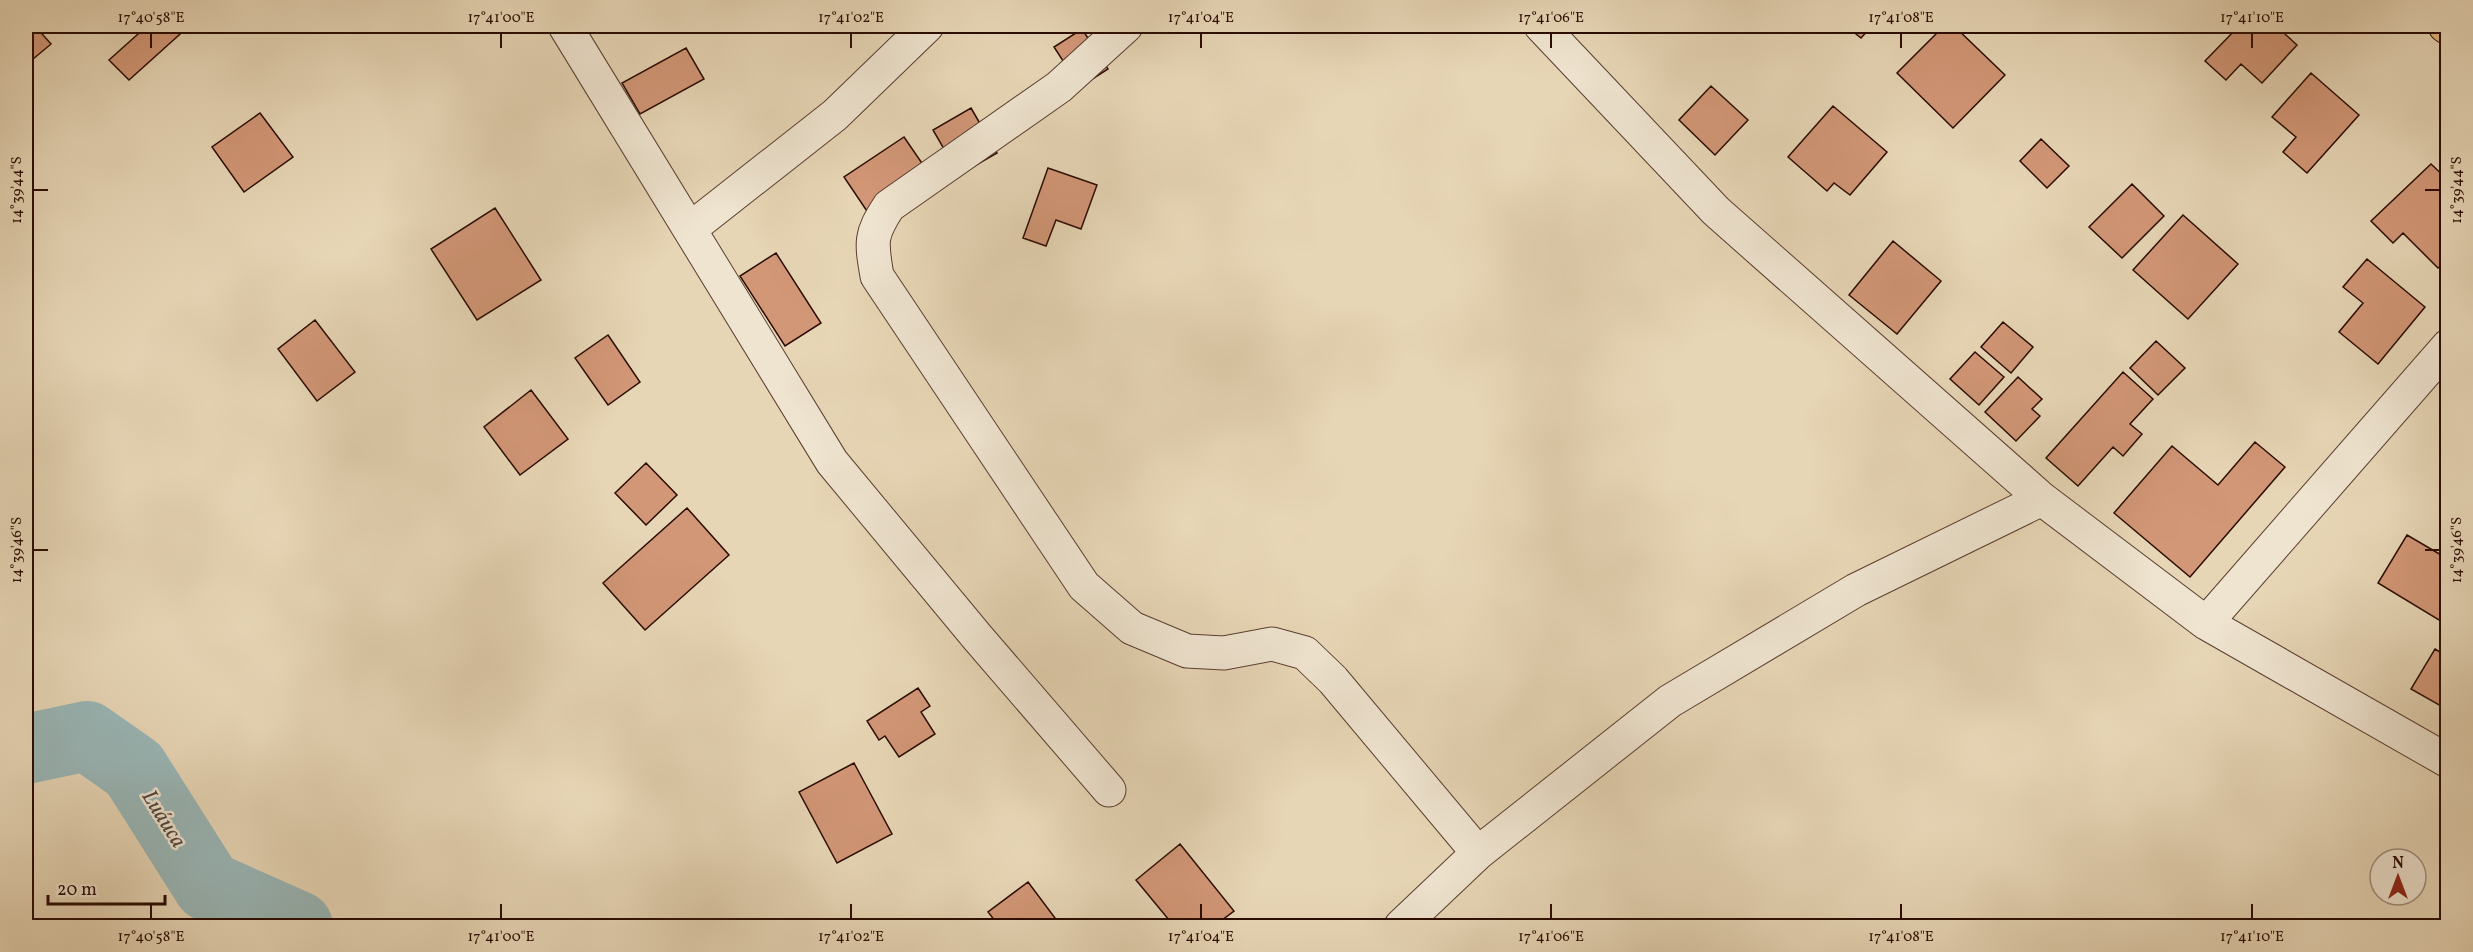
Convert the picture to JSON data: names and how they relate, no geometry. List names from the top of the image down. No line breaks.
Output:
{"water":["Luáuca"],"scale_bar":"20 m","north":"top","coordinates":["17°40'58\"E","17°41'00\"E","17°41'02\"E","17°41'04\"E","17°41'06\"E","17°41'08\"E","17°41'10\"E","14°39'44\"S","14°39'46\"S"]}
